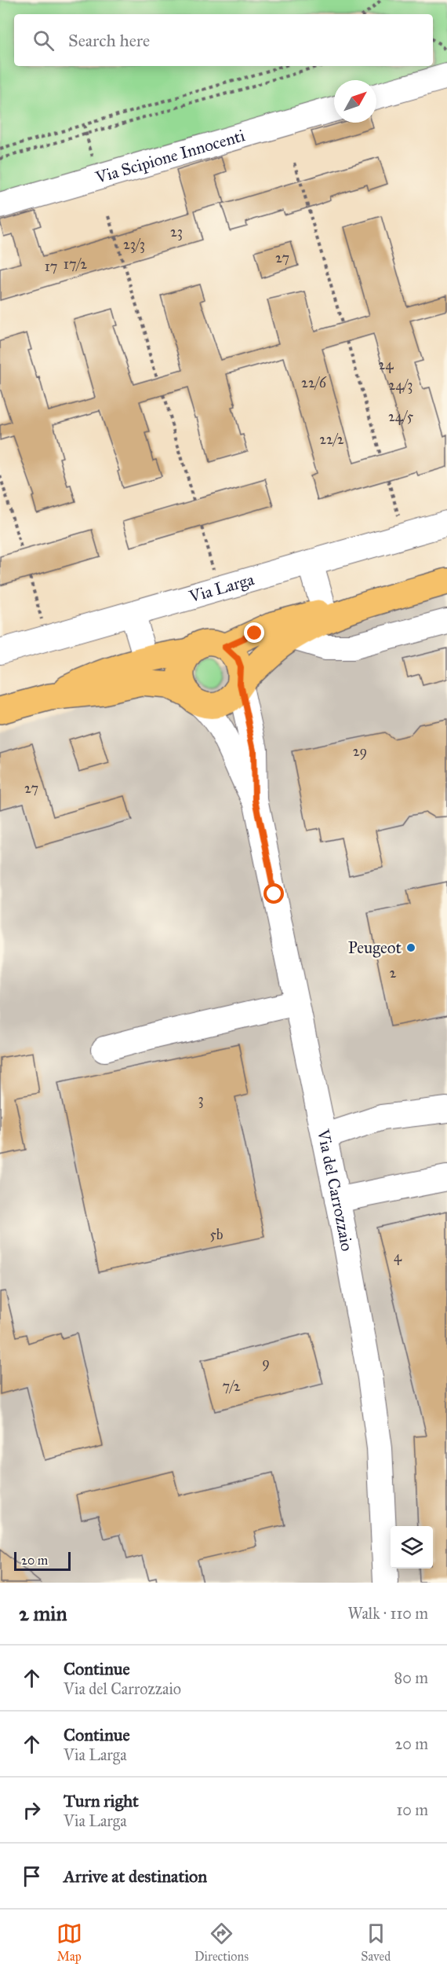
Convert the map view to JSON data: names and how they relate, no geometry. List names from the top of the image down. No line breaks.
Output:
{"streets":{"street":["Via Scipione Innocenti","Via Larga","Via del Carrozzaio"]},"places":["Peugeot"],"house_numbers":["23","23/3","27","17/2","17","24","22/6","24/3","24/5","22/2","29","27","2","3","5b","4","9","7/2"],"scale_bar":"20 m","north":"top right","page":{"search":"Search here","scale":"20 m","heading":["2 min","Walk · 110 m"],"list":[["Continue","Via del Carrozzaio","80 m"],["Continue","Via Larga","20 m"],["Turn right","Via Larga","10 m"],"Arrive at destination"],"nav":["Map","Directions","Saved"]}}
